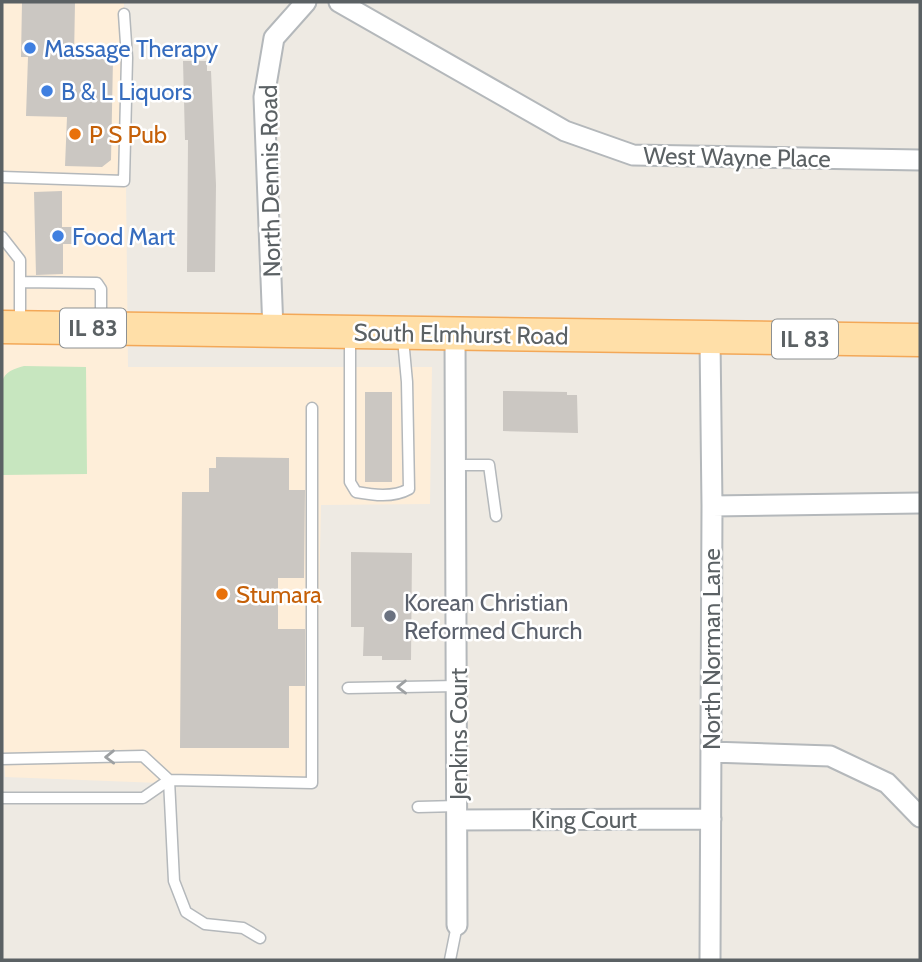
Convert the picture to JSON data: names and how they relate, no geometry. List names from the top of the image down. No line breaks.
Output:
{"streets":{"main road":["IL 83","South Elmhurst Road"],"street":["West Wayne Place","North Dennis Road","North Norman Lane","Jenkins Court","King Court"]},"crossings":[["North Dennis Road","South Elmhurst Road"],["South Elmhurst Road","North Norman Lane"],["South Elmhurst Road","Jenkins Court"],["North Norman Lane","King Court"],["Jenkins Court","King Court"]],"places":["Massage Therapy","B & L Liquors","P S Pub","Food Mart","Stumara","Korean Christian Reformed Church"]}
